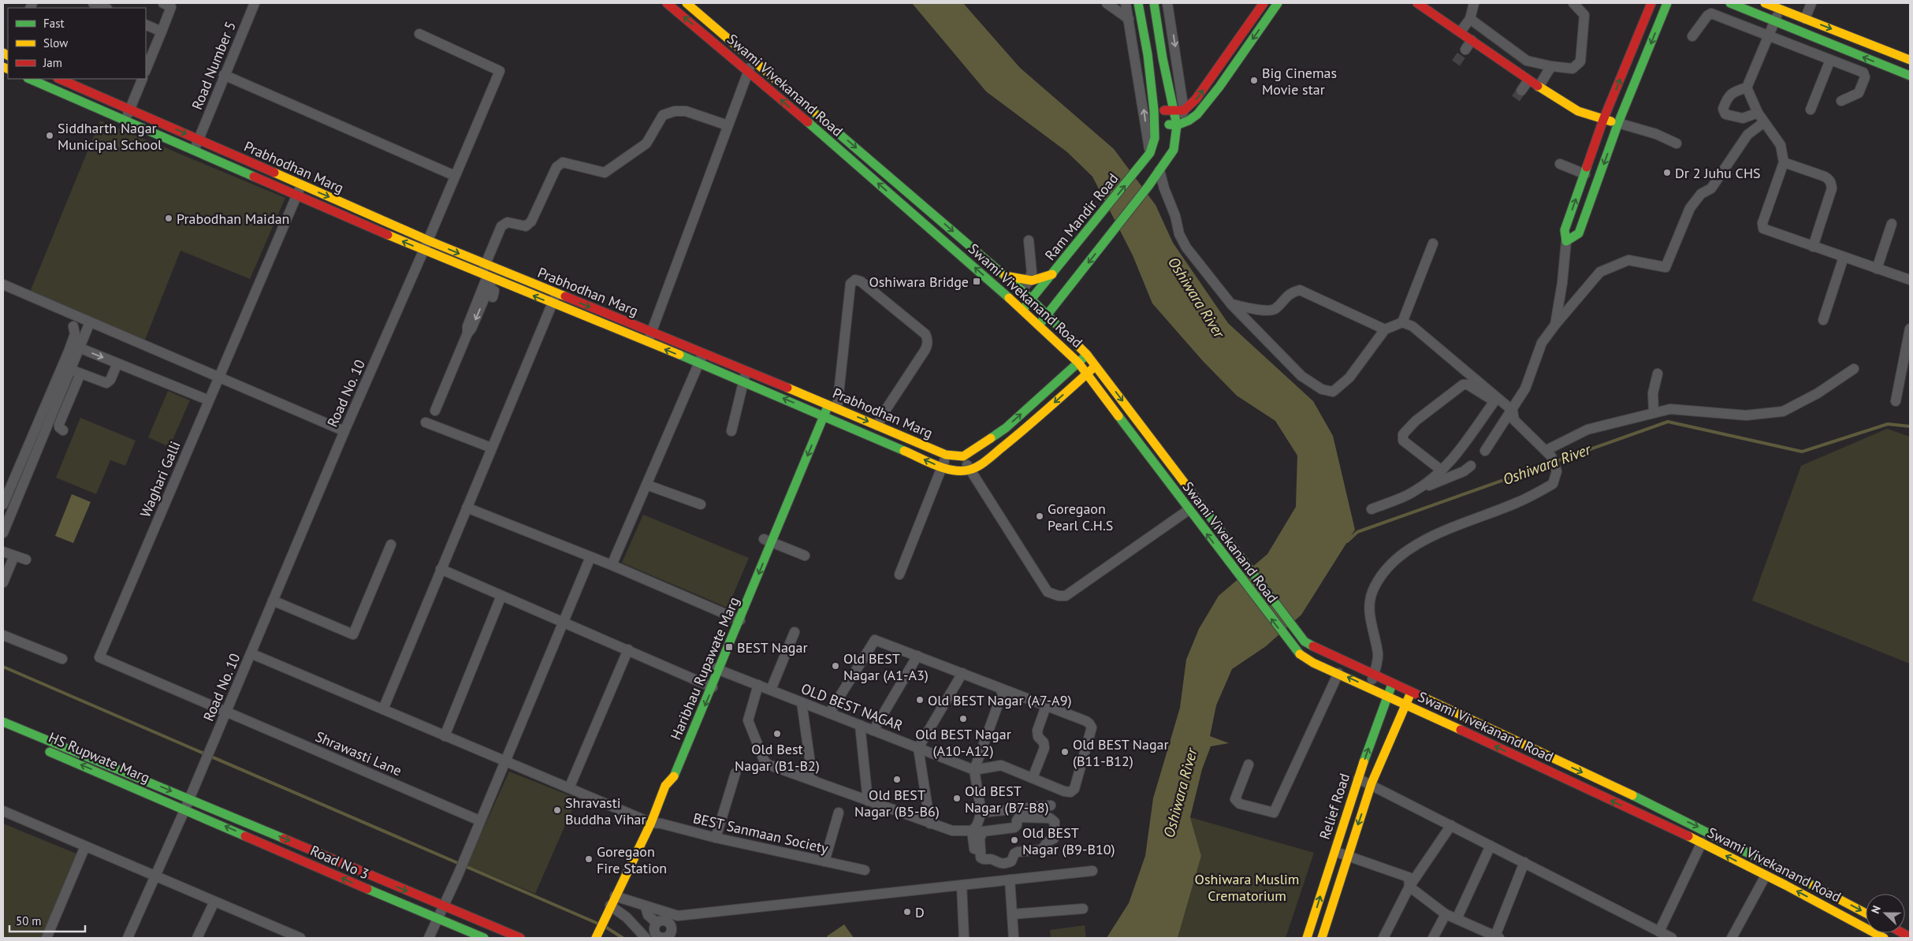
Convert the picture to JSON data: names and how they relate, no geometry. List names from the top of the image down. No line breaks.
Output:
{"streets":{"street":["Road Number 5","Swami Vivekanand Road","Prabhodhan Marg","Ram Mandir Road","Road No. 10","Waghari Galli","Haribhau Rupawate Marg","OLD BEST NAGAR","Shrawasti Lane","HS Rupwate Marg","Relief Road","BEST Sanmaan Society","Road No 3"]},"crossings":[["Road Number 5","Prabhodhan Marg"],["Swami Vivekanand Road","Ram Mandir Road"],["Swami Vivekanand Road","Relief Road"],["Prabhodhan Marg","Road No. 10"],["Prabhodhan Marg","Waghari Galli"],["Prabhodhan Marg","Haribhau Rupawate Marg"],["Road No. 10","Waghari Galli"],["Road No. 10","Shrawasti Lane"],["Road No. 10","HS Rupwate Marg"],["Road No. 10","BEST Sanmaan Society"],["Road No. 10","Road No 3"],["Waghari Galli","Shrawasti Lane"],["Haribhau Rupawate Marg","OLD BEST NAGAR"],["Haribhau Rupawate Marg","BEST Sanmaan Society"],["HS Rupwate Marg","Road No 3"]],"water":["Oshiwara River"],"parks":["Oshiwara Muslim Crematorium"],"places":{"other":["Big Cinemas Movie star","Siddharth Nagar Municipal School","Dr 2 Juhu CHS","Prabodhan Maidan","Goregaon Pearl C.H.S","Old BEST Nagar (A1-A3)","Old BEST Nagar (A7-A9)","Old BEST Nagar (A10-A12)","Old Best Nagar (B1-B2)","Old BEST Nagar (B11-B12)","Old BEST Nagar (B5-B6)","Old BEST Nagar (B7-B8)","Shravasti Buddha Vihar","Old BEST Nagar (B9-B10)","Goregaon Fire Station","D"],"transit":["Oshiwara Bridge","BEST Nagar"]},"legend":["Fast","Slow","Jam"],"scale_bar":"50 m","north":"left"}
